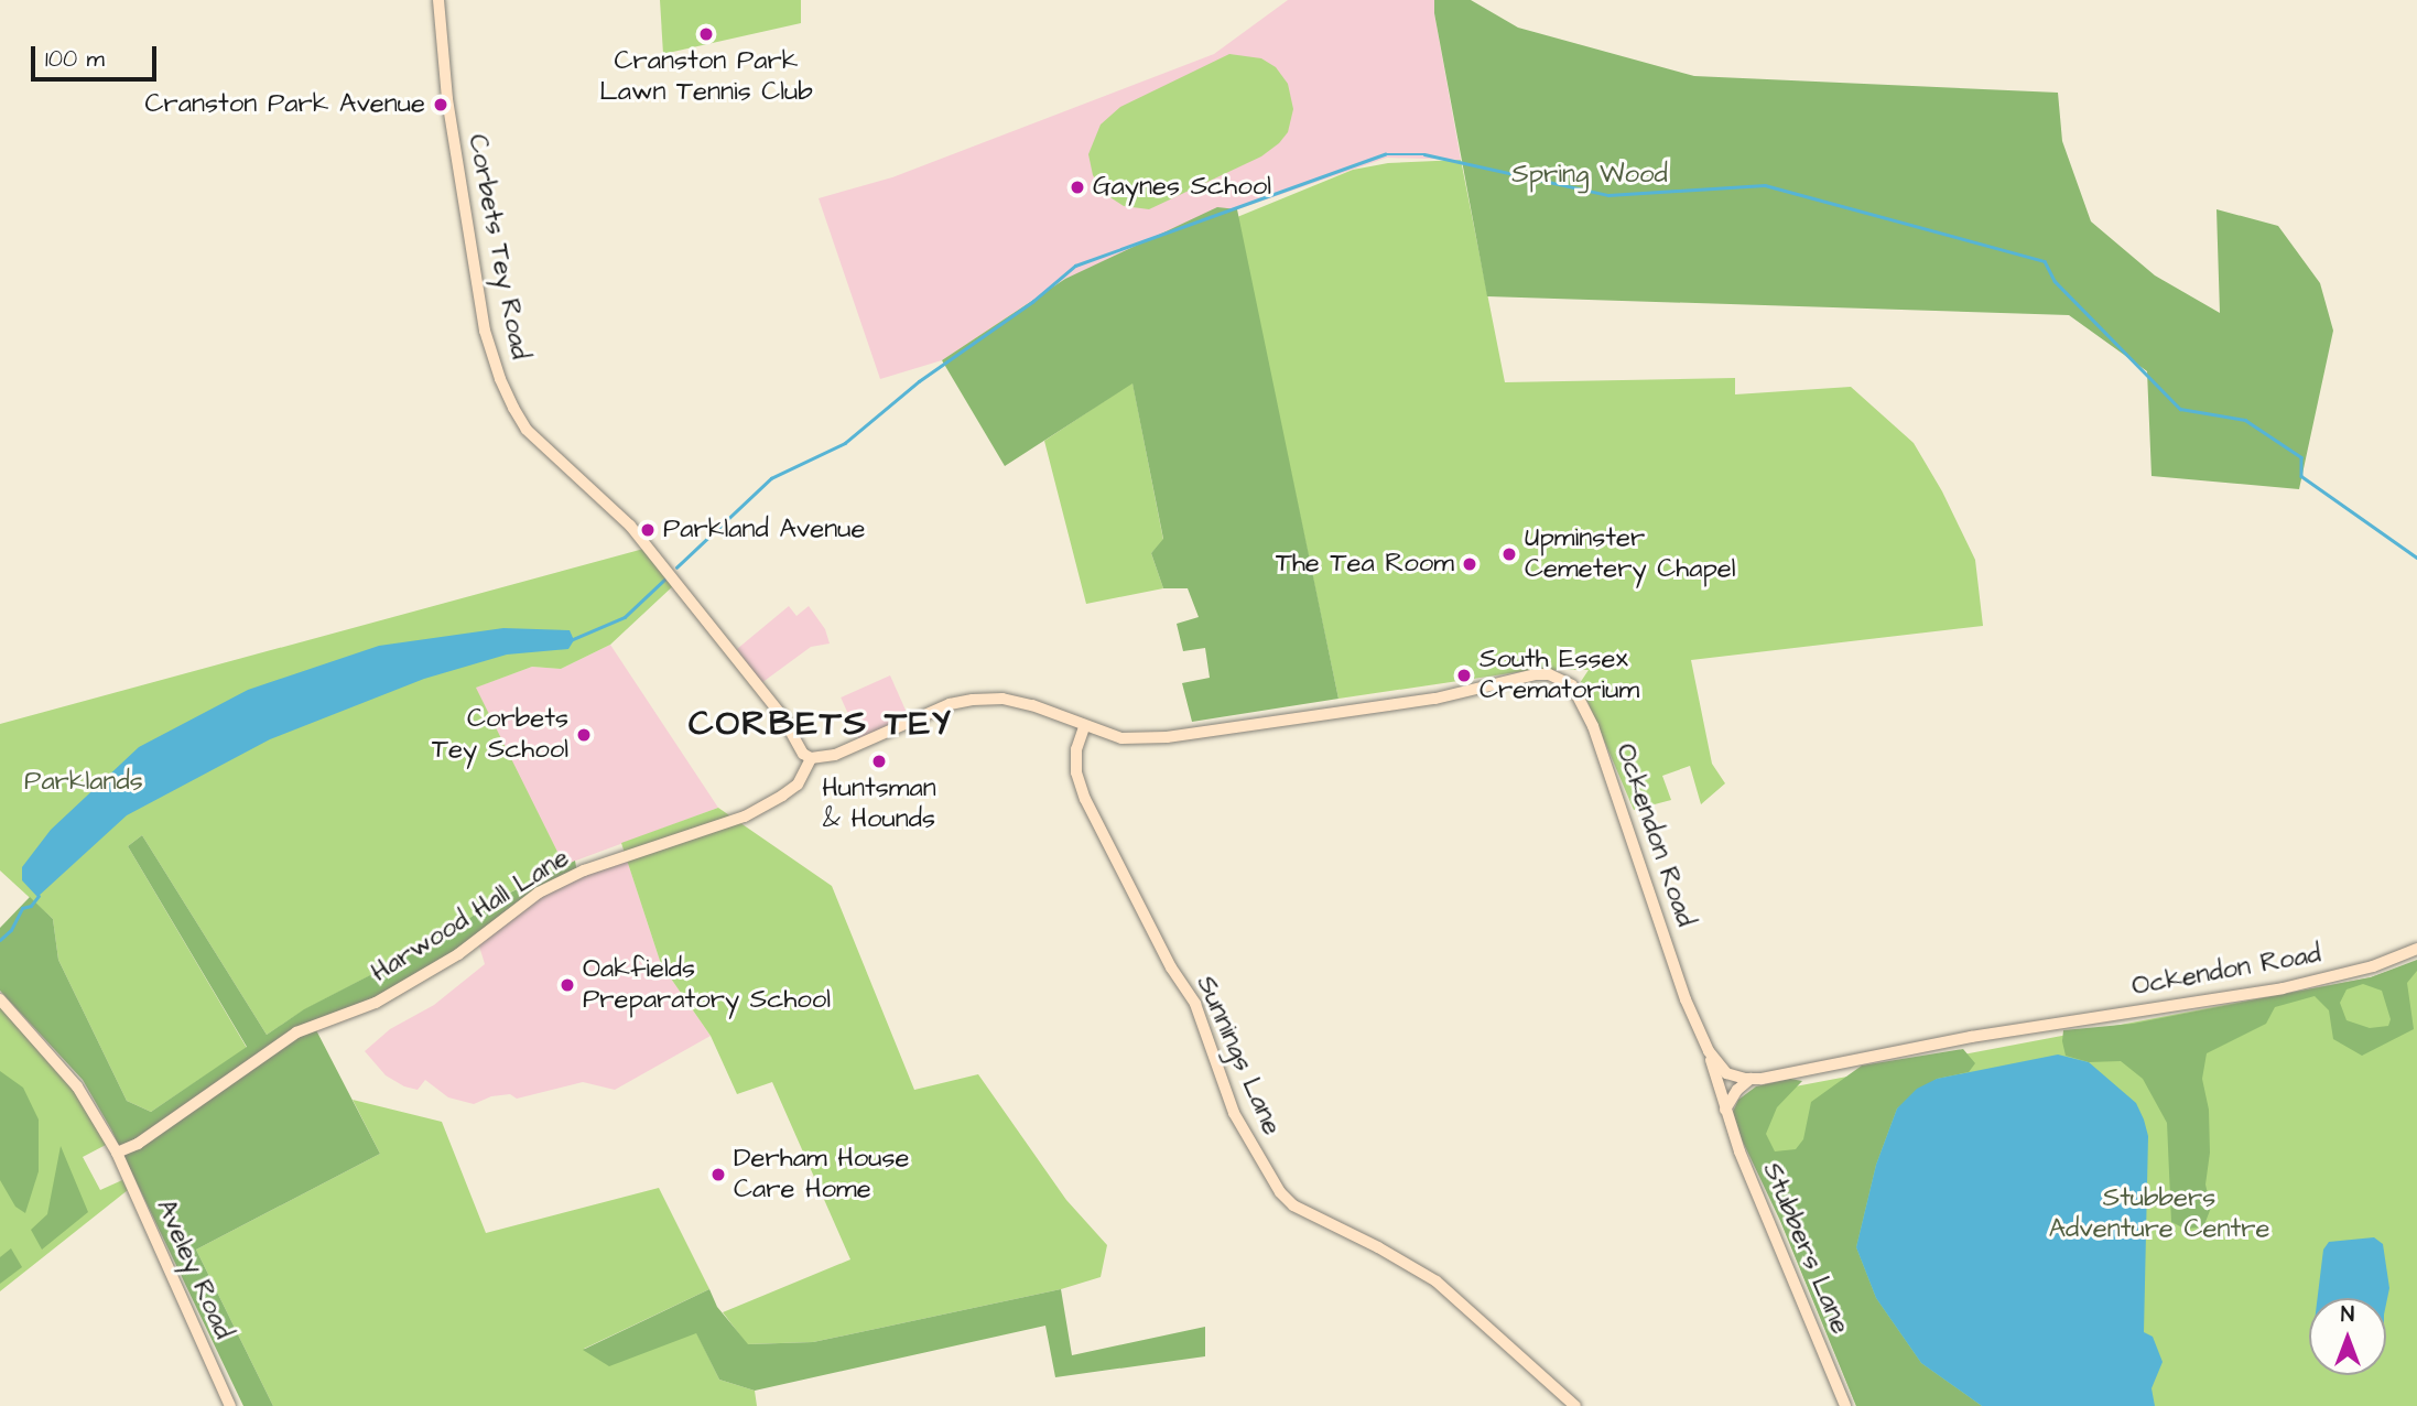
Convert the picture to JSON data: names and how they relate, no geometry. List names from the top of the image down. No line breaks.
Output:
{"streets":{"main road":["Corbets Tey Road","Ockendon Road","Harwood Hall Lane","Sunnings Lane","Stubbers Lane","Aveley Road"]},"crossings":[["Corbets Tey Road","Ockendon Road"],["Corbets Tey Road","Harwood Hall Lane"],["Ockendon Road","Harwood Hall Lane"],["Ockendon Road","Sunnings Lane"],["Ockendon Road","Stubbers Lane"],["Harwood Hall Lane","Aveley Road"]],"districts":["CORBETS TEY"],"parks":["Spring Wood","Parklands","Stubbers Adventure Centre"],"places":["Cranston Park Lawn Tennis Club","Cranston Park Avenue","Gaynes School","Parkland Avenue","Upminster Cemetery Chapel","The Tea Room","South Essex Crematorium","Corbets Tey School","Huntsman & Hounds","Oakfields Preparatory School","Derham House Care Home"],"scale_bar":"100 m","north":"top"}
